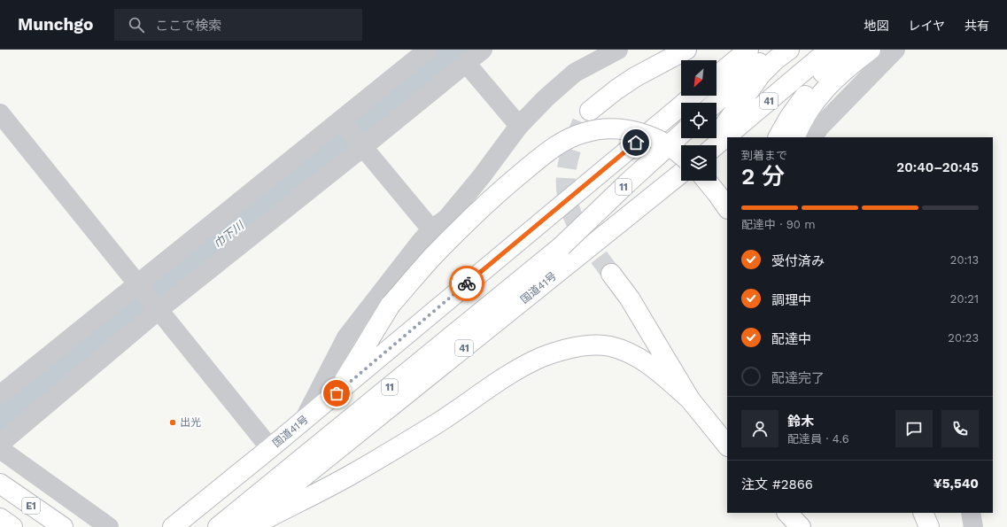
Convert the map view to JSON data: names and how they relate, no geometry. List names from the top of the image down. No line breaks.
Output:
{"streets":{"highway":["41","11","国道41号","E1"]},"water":["巾下川"],"places":["出光"],"north":"bottom left","page":{"header":"Munchgo","search":"ここで検索","nav":["地図","レイヤ","共有"],"heading":["2 分","到着まで","20:40–20:45"],"panel":["鈴木","配達員 · 4.6","注文 #2866","¥5,540"],"bar":"配達中 · 90 m","list":[["受付済み","20:13"],["調理中","20:21"],["配達中","20:23"],"配達完了"]}}
